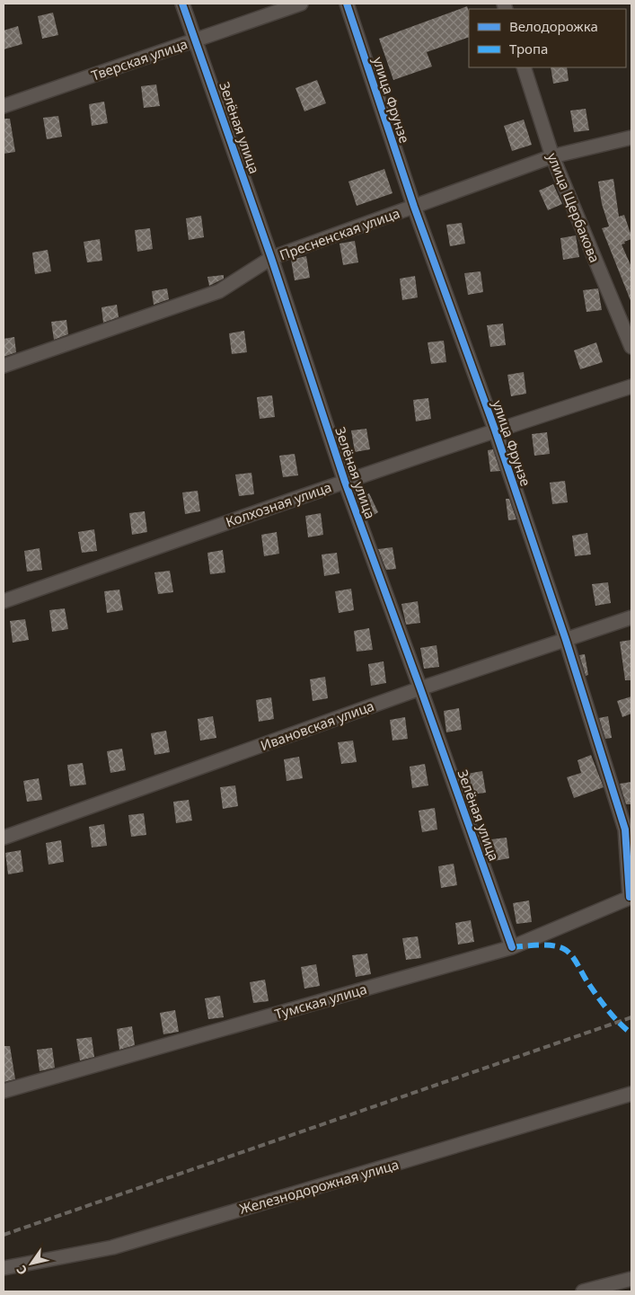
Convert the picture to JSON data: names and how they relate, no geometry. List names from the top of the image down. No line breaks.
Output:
{"streets":{"street":["Тверская улица","улица Фрунзе","Зелёная улица","улица Щербакова","Пресненская улица","Колхозная улица","Ивановская улица","Тумская улица","Железнодорожная улица"]},"crossings":[["Тверская улица","Зелёная улица"],["улица Фрунзе","Пресненская улица"],["улица Фрунзе","Колхозная улица"],["улица Фрунзе","Ивановская улица"],["улица Фрунзе","Тумская улица"],["Зелёная улица","Пресненская улица"],["Зелёная улица","Колхозная улица"],["Зелёная улица","Ивановская улица"],["Зелёная улица","Тумская улица"],["улица Щербакова","Пресненская улица"]],"legend":["Велодорожка","Тропа"],"north":"bottom left"}
